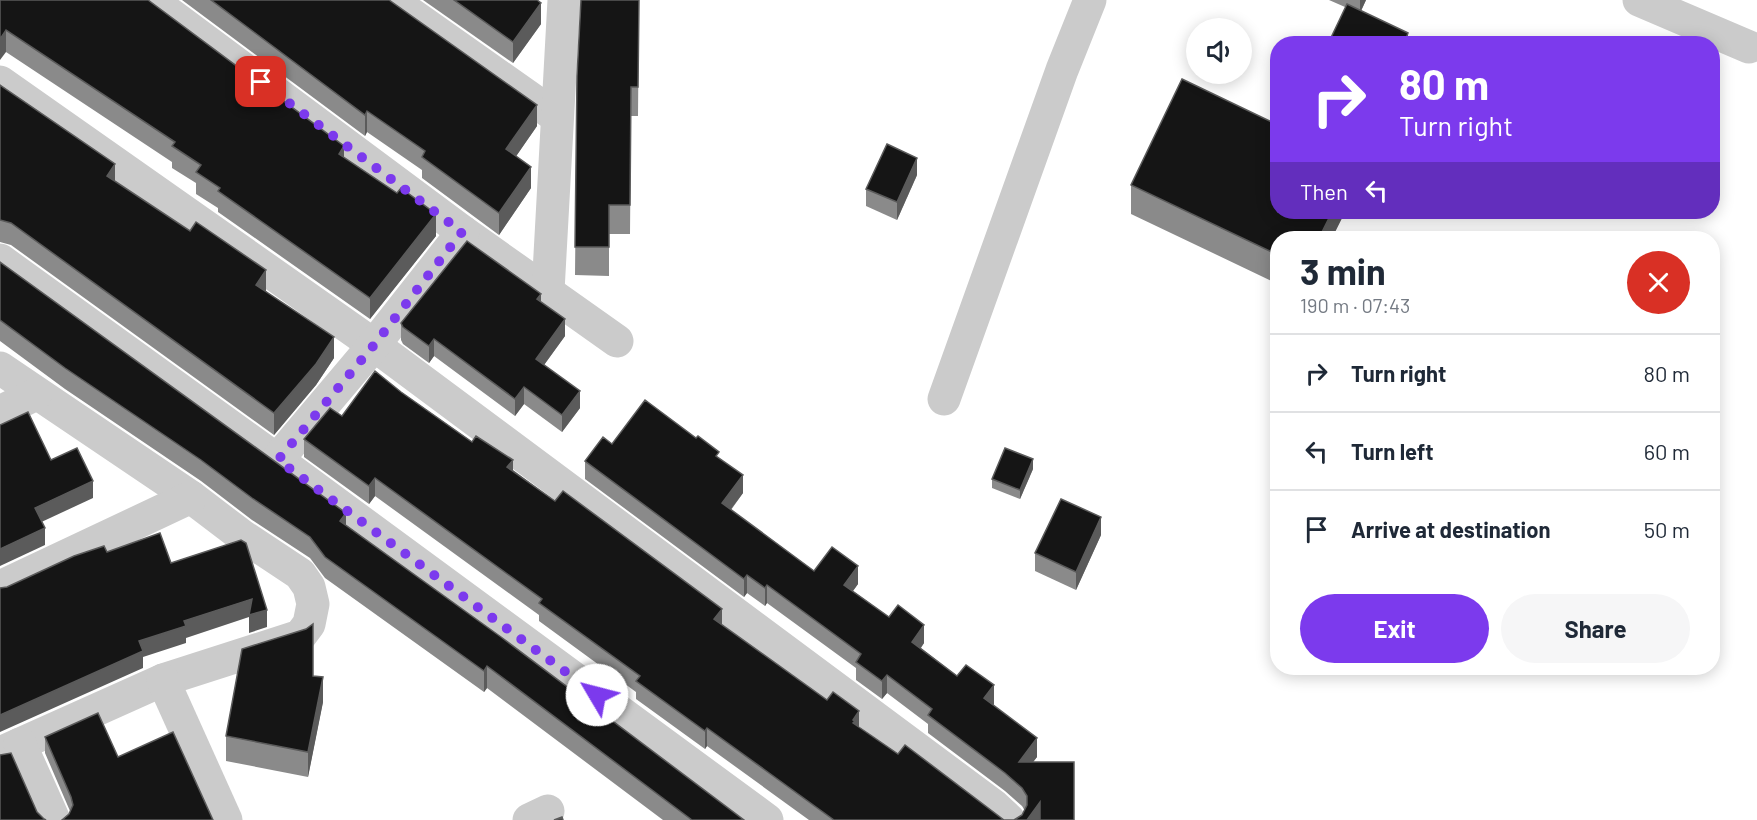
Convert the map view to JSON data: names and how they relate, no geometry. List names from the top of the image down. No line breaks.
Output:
{"page":{"turn":["80 m","Turn right"],"then":"Then","heading":["3 min","190 m · 07:43"],"list":[{"name":"Turn right","value":"80 m"},{"name":"Turn left","value":"60 m"},{"name":"Arrive at destination","value":"50 m"}],"buttons":["Exit","Share"]}}
